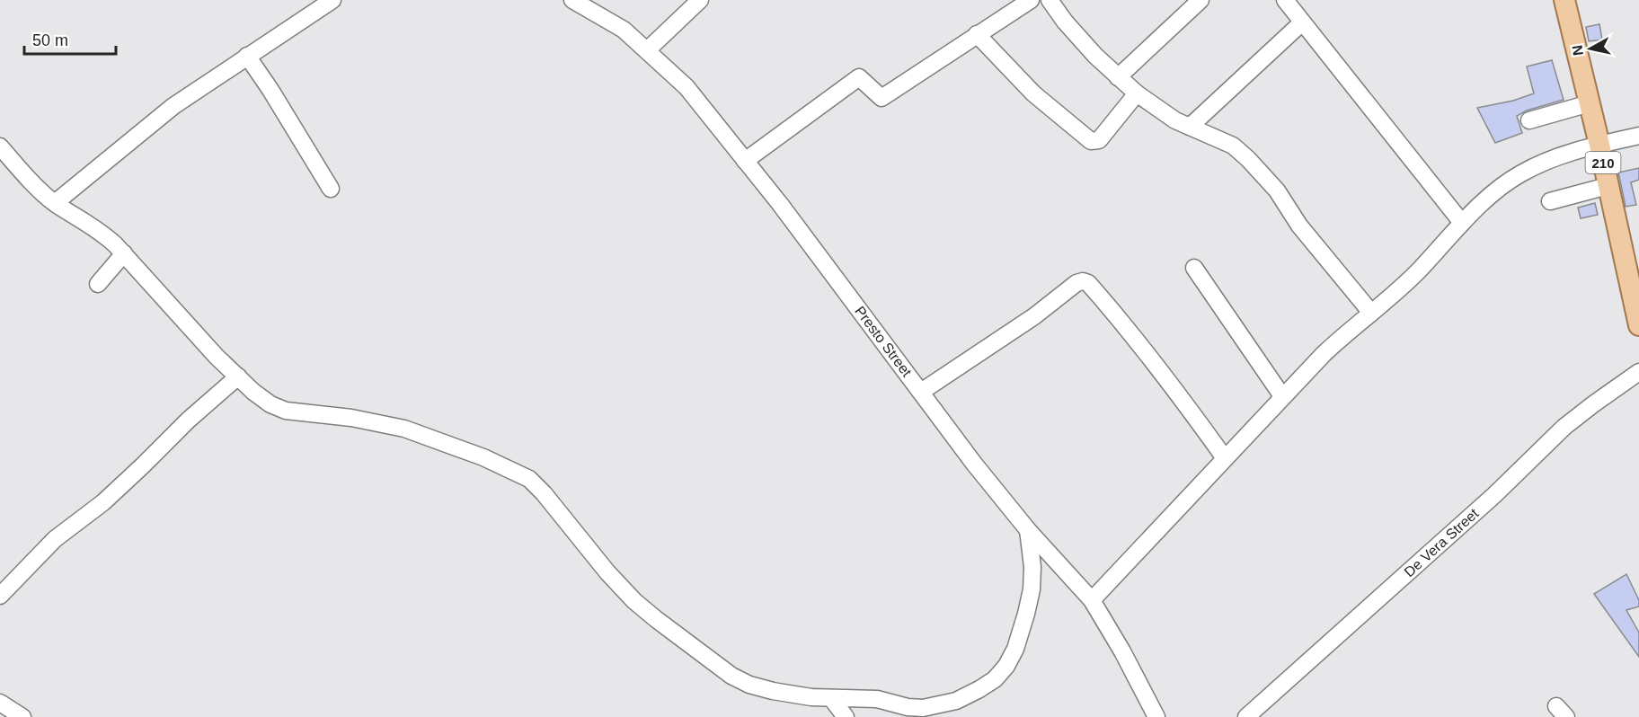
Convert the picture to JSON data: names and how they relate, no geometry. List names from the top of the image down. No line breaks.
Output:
{"streets":{"main road":["210"],"street":["Presto Street","De Vera Street"]},"scale_bar":"50 m","north":"left"}
